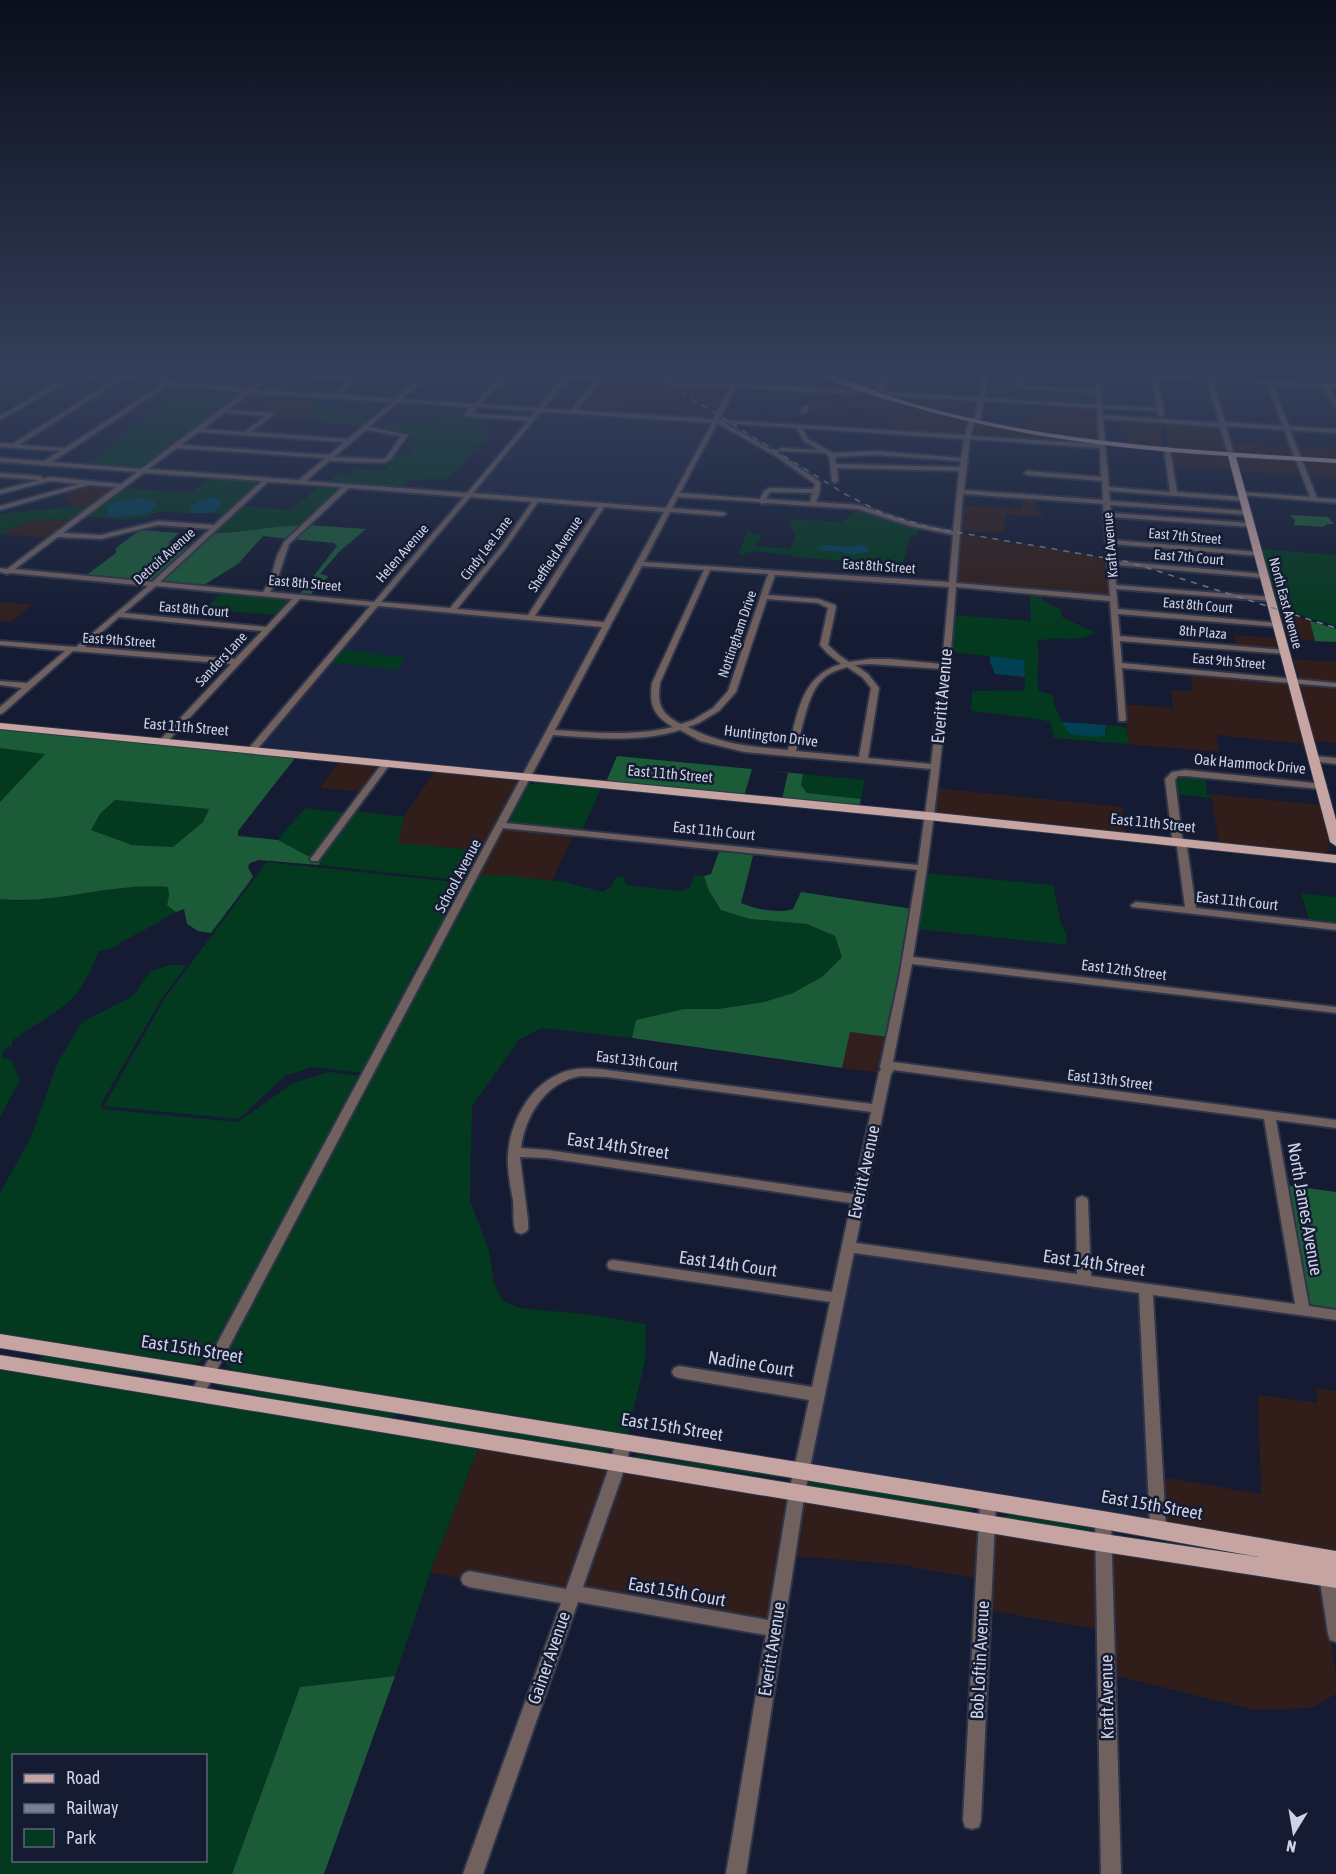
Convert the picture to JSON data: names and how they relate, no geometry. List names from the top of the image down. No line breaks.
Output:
{"streets":{"main road":["North East Avenue","East 11th Street","East 15th Street"],"street":["East 7th Street","Kraft Avenue","Cindy Lee Lane","Helen Avenue","Sheffield Avenue","Detroit Avenue","East 7th Court","East 8th Street","East 8th Court","8th Plaza","Nottingham Drive","East 9th Street","Sanders Lane","Everitt Avenue","Huntington Drive","Oak Hammock Drive","East 11th Court","School Avenue","East 12th Street","East 13th Court","East 13th Street","East 14th Street","North James Avenue","East 14th Court","Nadine Court","East 15th Court","Gainer Avenue","Bob Loftin Avenue"]},"crossings":[["East 7th Street","Kraft Avenue"],["East 7th Street","North East Avenue"],["Kraft Avenue","East 7th Court"],["Kraft Avenue","East 8th Street"],["Kraft Avenue","East 8th Court"],["Kraft Avenue","8th Plaza"],["Kraft Avenue","East 9th Street"],["Kraft Avenue","East 15th Street"],["Cindy Lee Lane","East 8th Street"],["Helen Avenue","East 8th Street"],["Helen Avenue","East 11th Street"],["Sheffield Avenue","East 8th Street"],["Detroit Avenue","East 8th Street"],["Detroit Avenue","East 8th Court"],["Detroit Avenue","East 9th Street"],["East 7th Court","North East Avenue"],["East 8th Street","Nottingham Drive"],["East 8th Street","Sanders Lane"],["East 8th Street","Everitt Avenue"],["East 8th Street","Huntington Drive"],["East 8th Street","School Avenue"],["North East Avenue","East 8th Court"],["North East Avenue","8th Plaza"],["North East Avenue","East 9th Street"],["North East Avenue","Oak Hammock Drive"],["East 8th Court","Sanders Lane"],["Nottingham Drive","Huntington Drive"],["Nottingham Drive","School Avenue"],["East 9th Street","Sanders Lane"],["Sanders Lane","East 11th Street"],["Everitt Avenue","East 11th Street"],["Everitt Avenue","Huntington Drive"],["Everitt Avenue","East 11th Court"],["Everitt Avenue","East 12th Street"],["Everitt Avenue","East 13th Court"],["Everitt Avenue","East 13th Street"],["Everitt Avenue","East 14th Street"],["Everitt Avenue","East 14th Court"],["Everitt Avenue","East 15th Street"],["Everitt Avenue","Nadine Court"],["Everitt Avenue","East 15th Court"],["East 11th Street","Oak Hammock Drive"],["East 11th Street","School Avenue"],["East 11th Court","School Avenue"],["School Avenue","East 15th Street"],["East 13th Court","East 14th Street"],["East 13th Street","North James Avenue"],["East 14th Street","North James Avenue"],["East 15th Street","Gainer Avenue"],["East 15th Street","Bob Loftin Avenue"],["East 15th Court","Gainer Avenue"]],"legend":["Road","Railway","Park"],"north":"bottom"}
